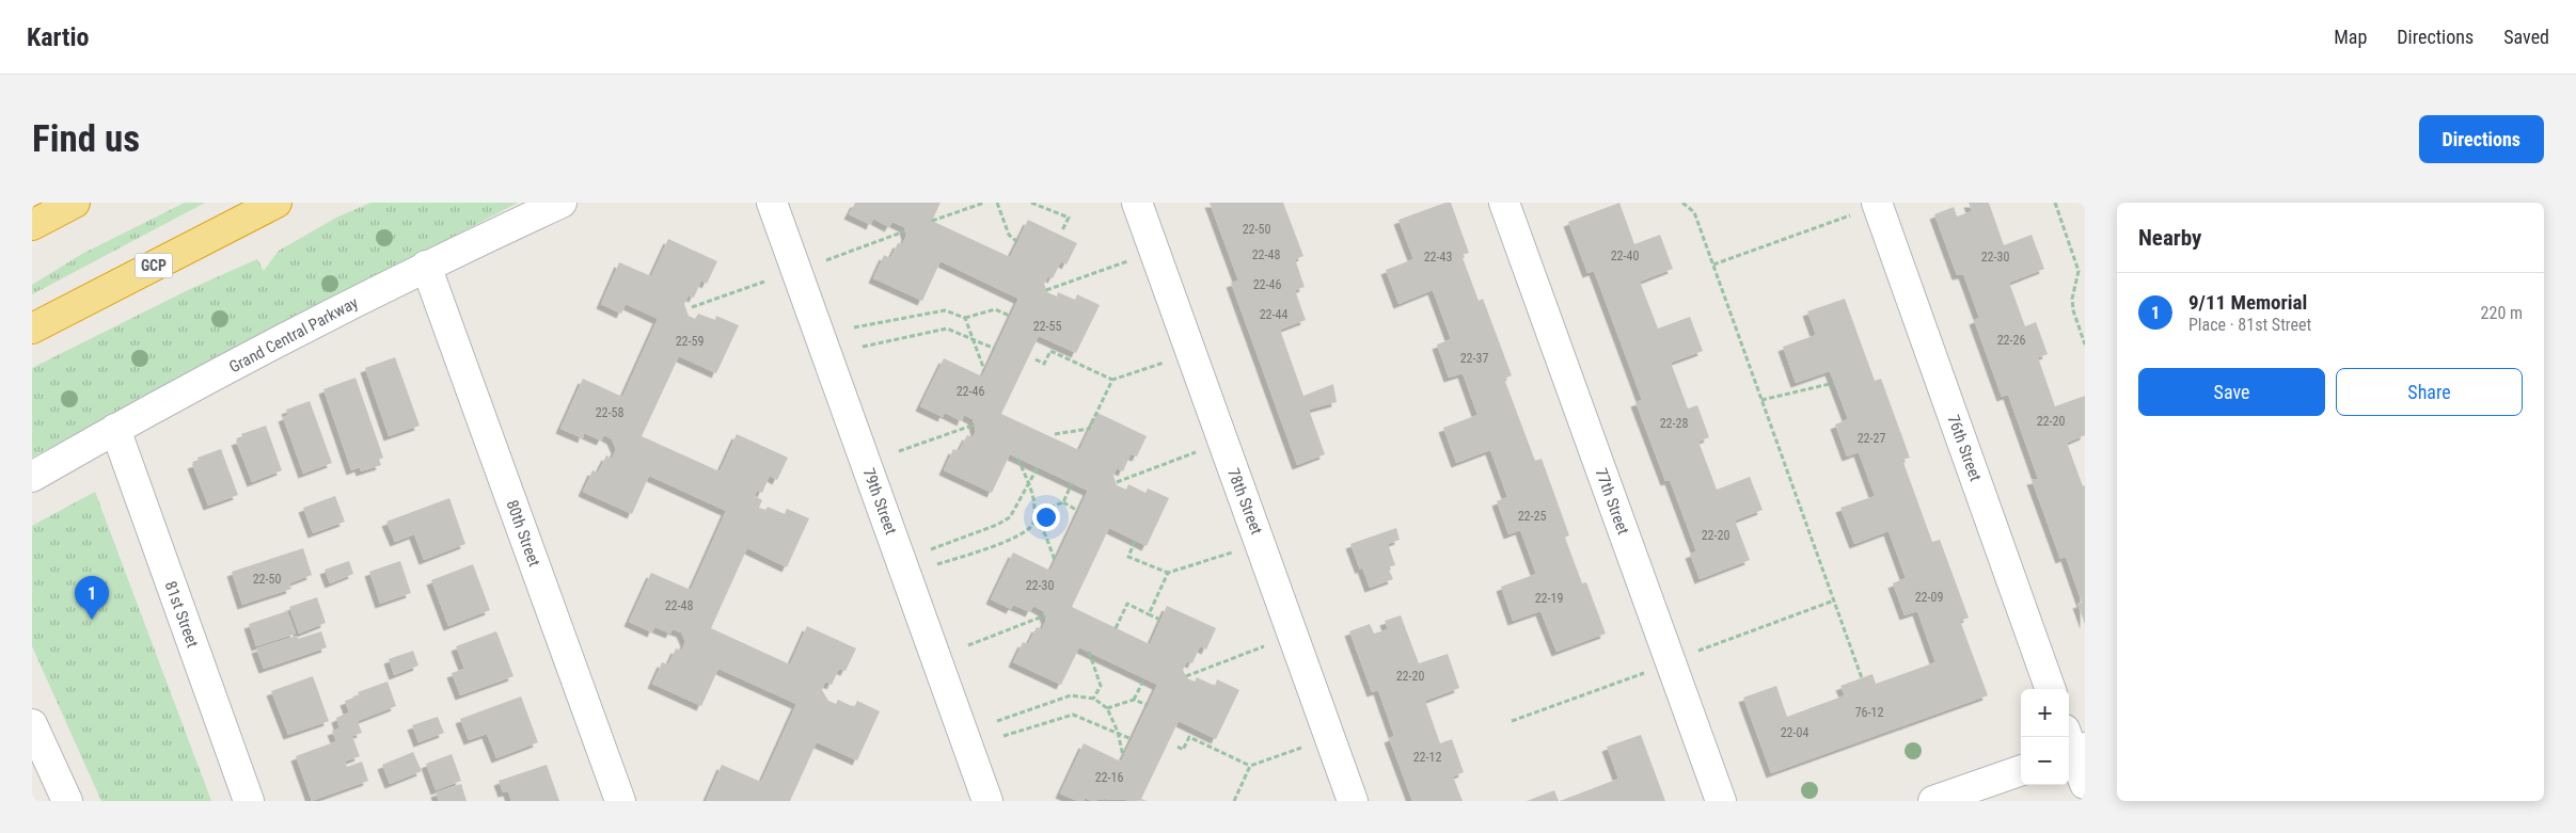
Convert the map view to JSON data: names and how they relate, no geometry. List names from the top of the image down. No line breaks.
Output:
{"streets":{"highway":["GCP"],"street":["Grand Central Parkway","76th Street","79th Street","78th Street","77th Street","80th Street","81st Street"]},"crossings":[["Grand Central Parkway","80th Street"],["Grand Central Parkway","81st Street"]],"house_numbers":["22-50","22-48","22-40","22-43","22-30","22-46","22-44","22-55","22-26","22-59","22-37","22-46","22-58","22-20","22-28","22-27","22-25","22-20","22-50","22-30","22-09","22-19","22-48","22-20","76-12","22-04","22-12","22-16"],"page":{"header":"Kartio","nav":["Map","Directions","Saved"],"buttons":["Directions",["Save","Share"]],"title":"Find us","heading":"Nearby","list":[{"mark":"1","name":"9/11 Memorial","note":"Place · 81st Street","value":"220 m"}],"pins":"1","map_buttons":["+","−"]}}
